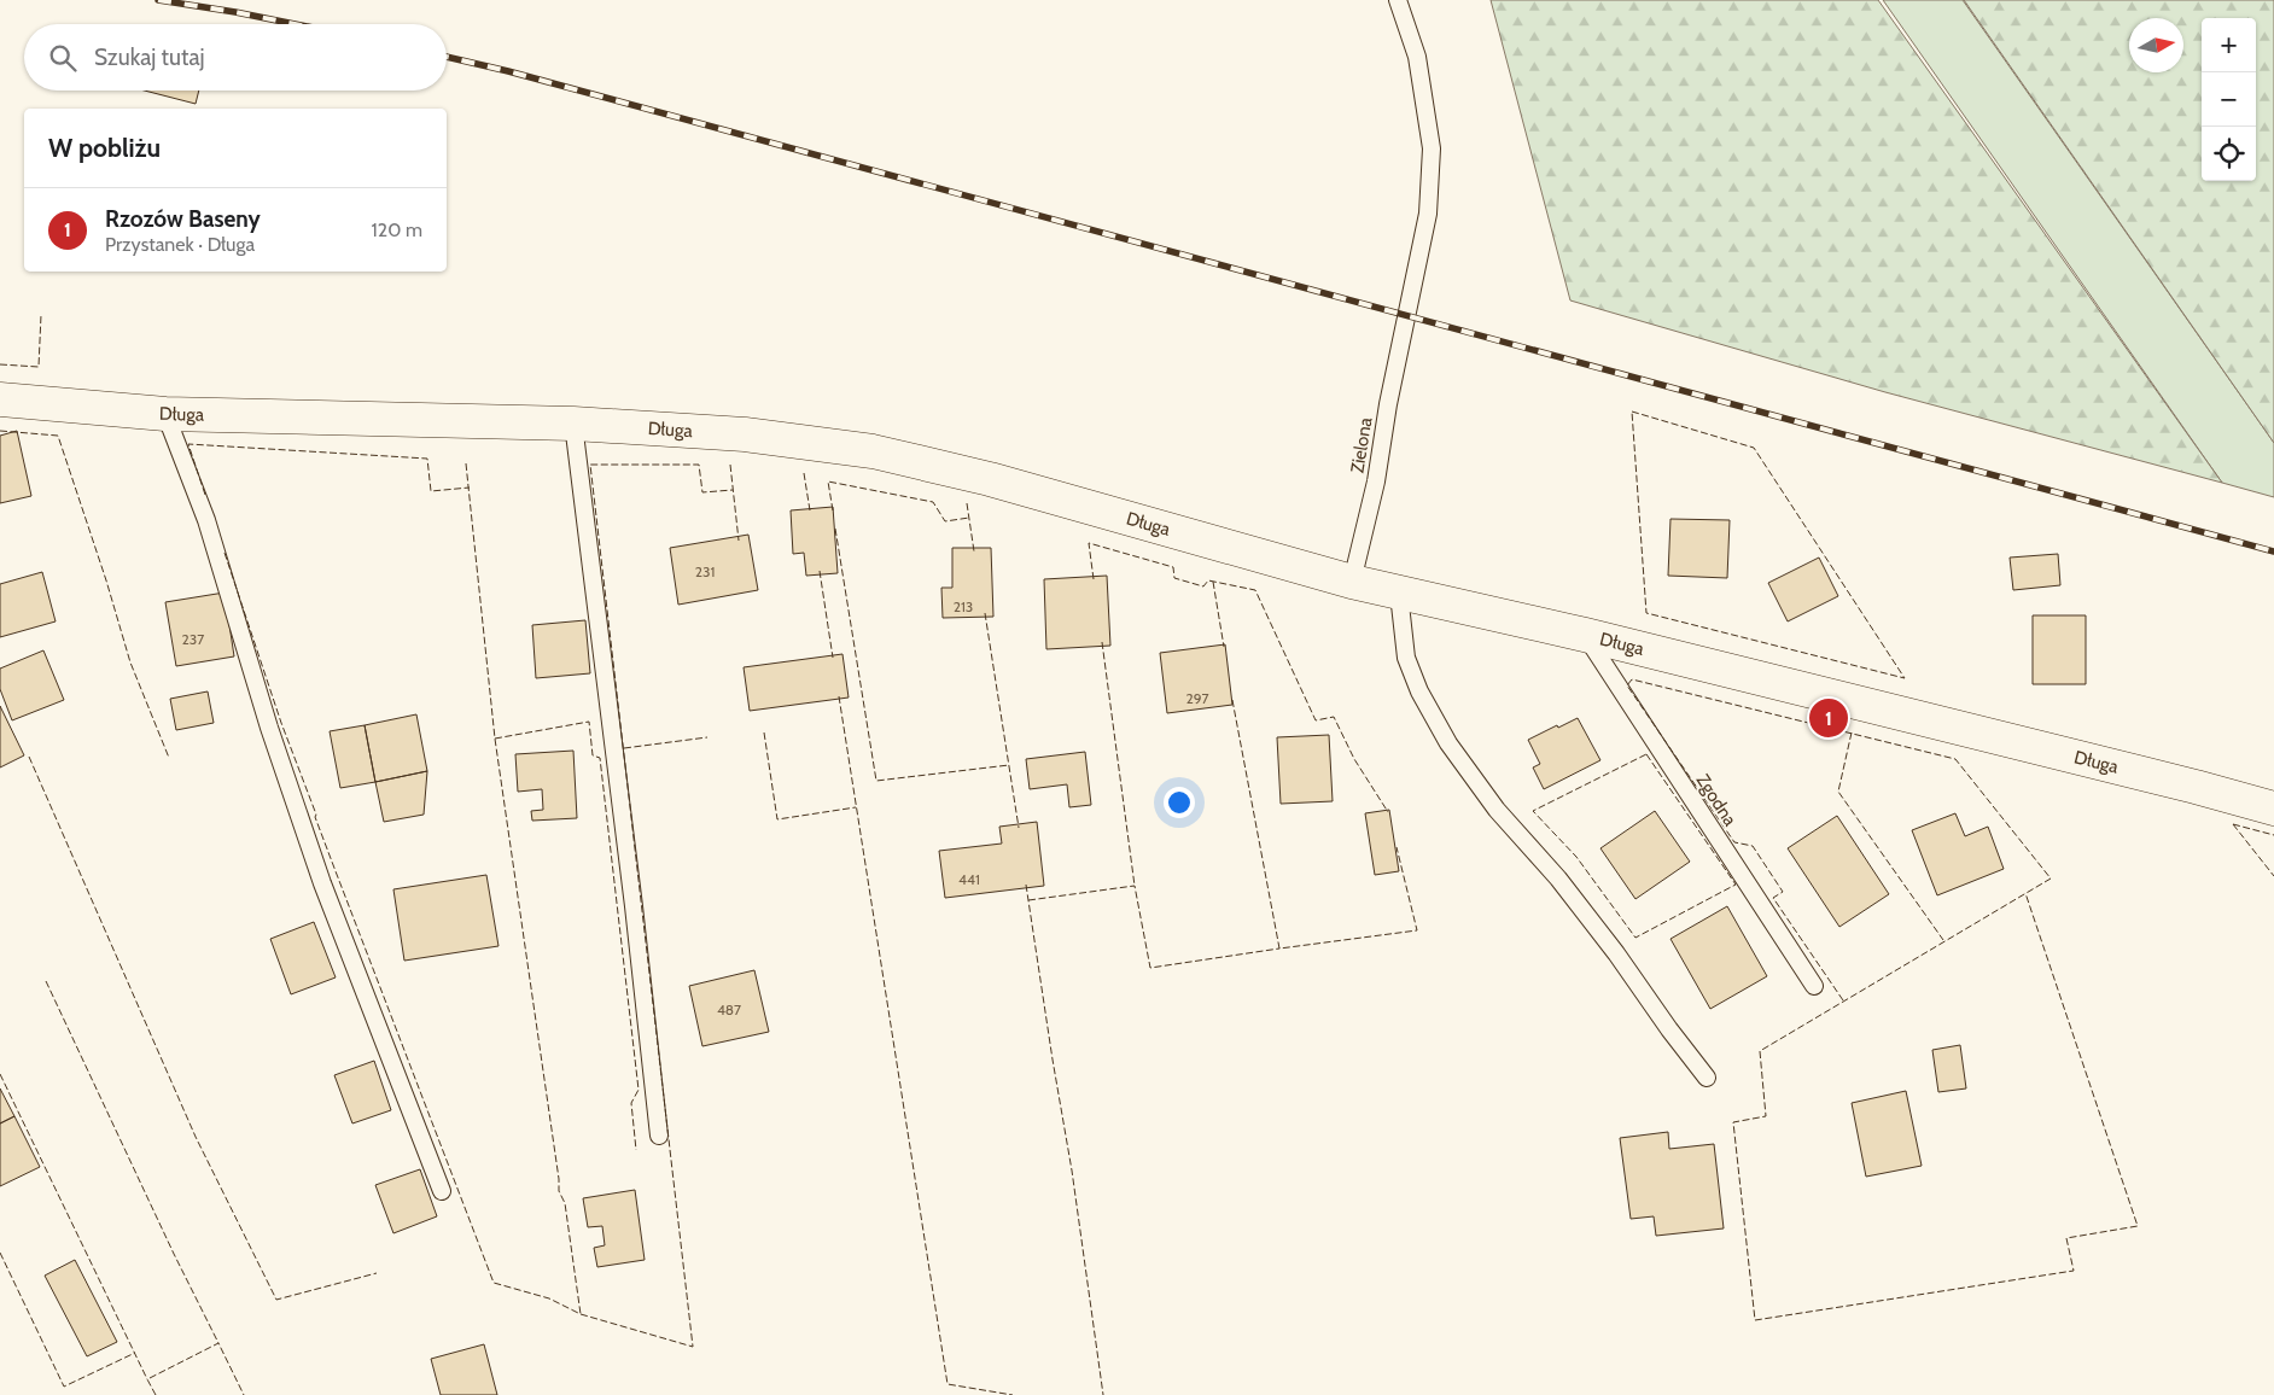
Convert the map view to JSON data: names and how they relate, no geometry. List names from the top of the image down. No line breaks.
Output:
{"streets":{"street":["Długa"],"lane":["Zielona","Zgodna"]},"crossings":[["Długa","Zielona"],["Długa","Zgodna"]],"house_numbers":["231","213","237","297","441","487"],"north":"right","page":{"map_buttons":["+","−"],"search":"Szukaj tutaj","heading":"W pobliżu","list":[{"mark":"1","name":"Rzozów Baseny","note":"Przystanek · Długa","value":"120 m"}],"pins":"1"}}
